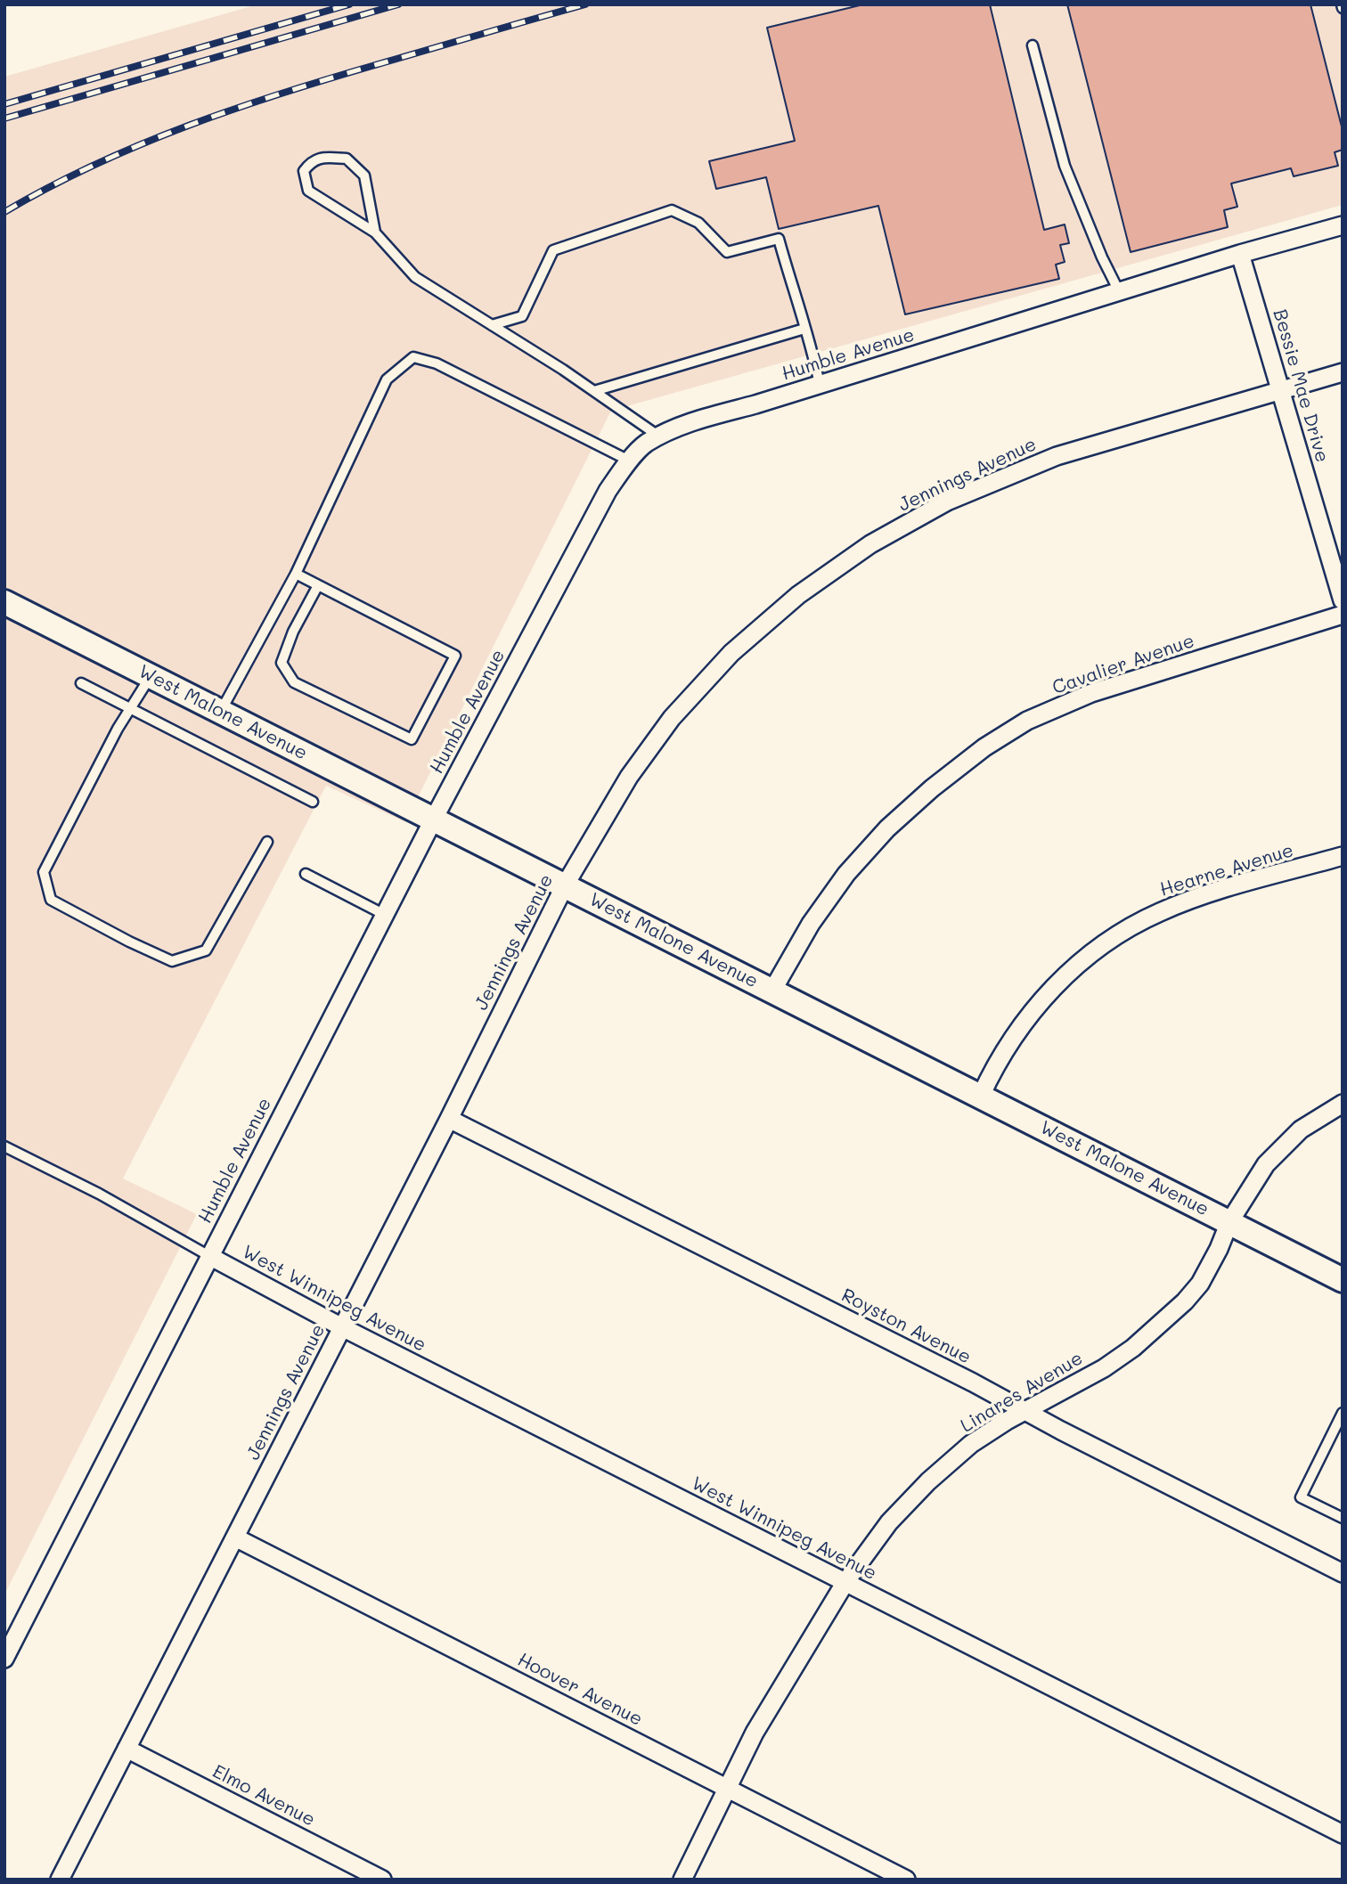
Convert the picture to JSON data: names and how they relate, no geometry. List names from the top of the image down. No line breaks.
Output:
{"streets":{"street":["Humble Avenue","Bessie Mae Drive","Jennings Avenue","Cavalier Avenue","West Malone Avenue","Hearne Avenue","West Winnipeg Avenue","Royston Avenue","Linares Avenue","Hoover Avenue","Elmo Avenue"]},"crossings":[["Humble Avenue","Bessie Mae Drive"],["Humble Avenue","West Malone Avenue"],["Humble Avenue","West Winnipeg Avenue"],["Bessie Mae Drive","Jennings Avenue"],["Jennings Avenue","West Malone Avenue"],["Jennings Avenue","West Winnipeg Avenue"],["Jennings Avenue","Royston Avenue"],["Jennings Avenue","Hoover Avenue"],["Jennings Avenue","Elmo Avenue"],["Cavalier Avenue","West Malone Avenue"],["West Malone Avenue","Hearne Avenue"],["West Malone Avenue","Linares Avenue"],["West Winnipeg Avenue","Linares Avenue"],["Royston Avenue","Linares Avenue"],["Linares Avenue","Hoover Avenue"]]}
